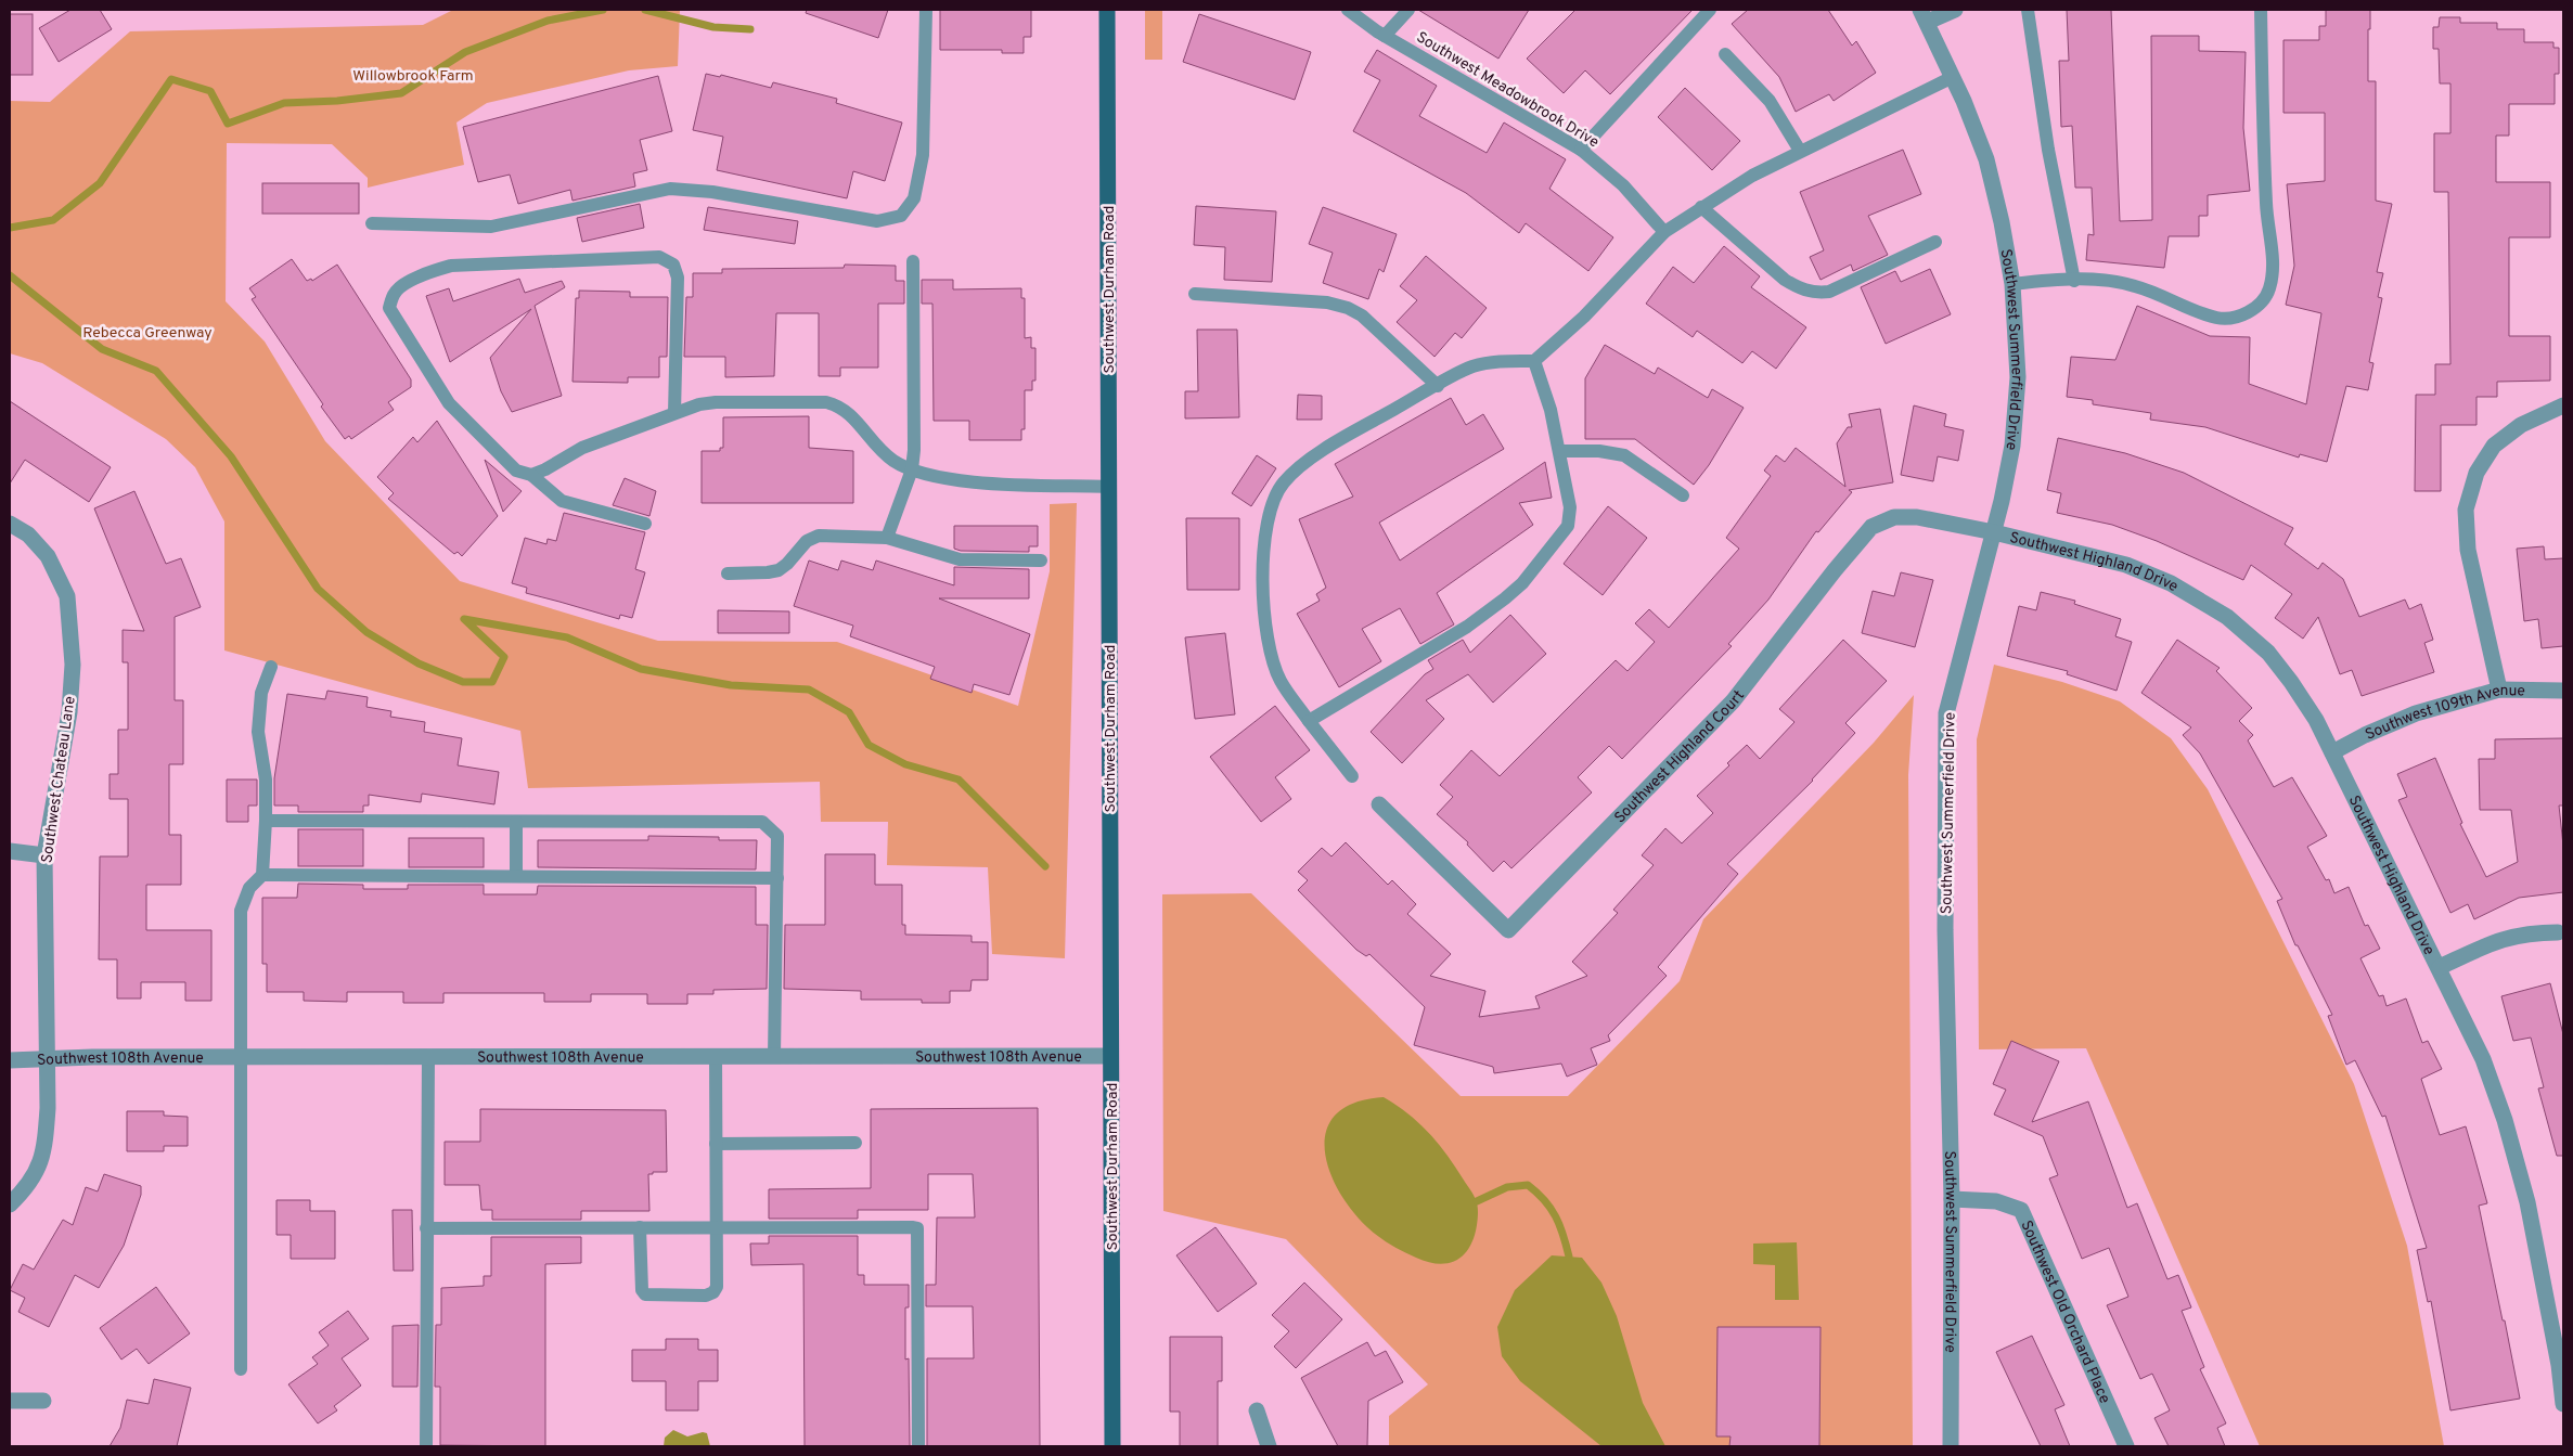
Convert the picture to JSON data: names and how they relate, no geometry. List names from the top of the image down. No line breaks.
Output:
{"streets":{"main road":["Southwest Durham Road"],"street":["Southwest Summerfield Drive","Southwest Highland Drive","Southwest 109th Avenue","Southwest Highland Court","Southwest Chateau Lane","Southwest 108th Avenue","Southwest Old Orchard Place"],"lane":["Southwest Meadowbrook Drive"]},"crossings":[["Southwest Durham Road","Southwest 108th Avenue"],["Southwest Summerfield Drive","Southwest Highland Drive"],["Southwest Summerfield Drive","Southwest Highland Court"],["Southwest Summerfield Drive","Southwest Old Orchard Place"],["Southwest Highland Drive","Southwest 109th Avenue"],["Southwest Highland Drive","Southwest Highland Court"],["Southwest Chateau Lane","Southwest 108th Avenue"]],"parks":["Willowbrook Farm","Rebecca Greenway"]}
